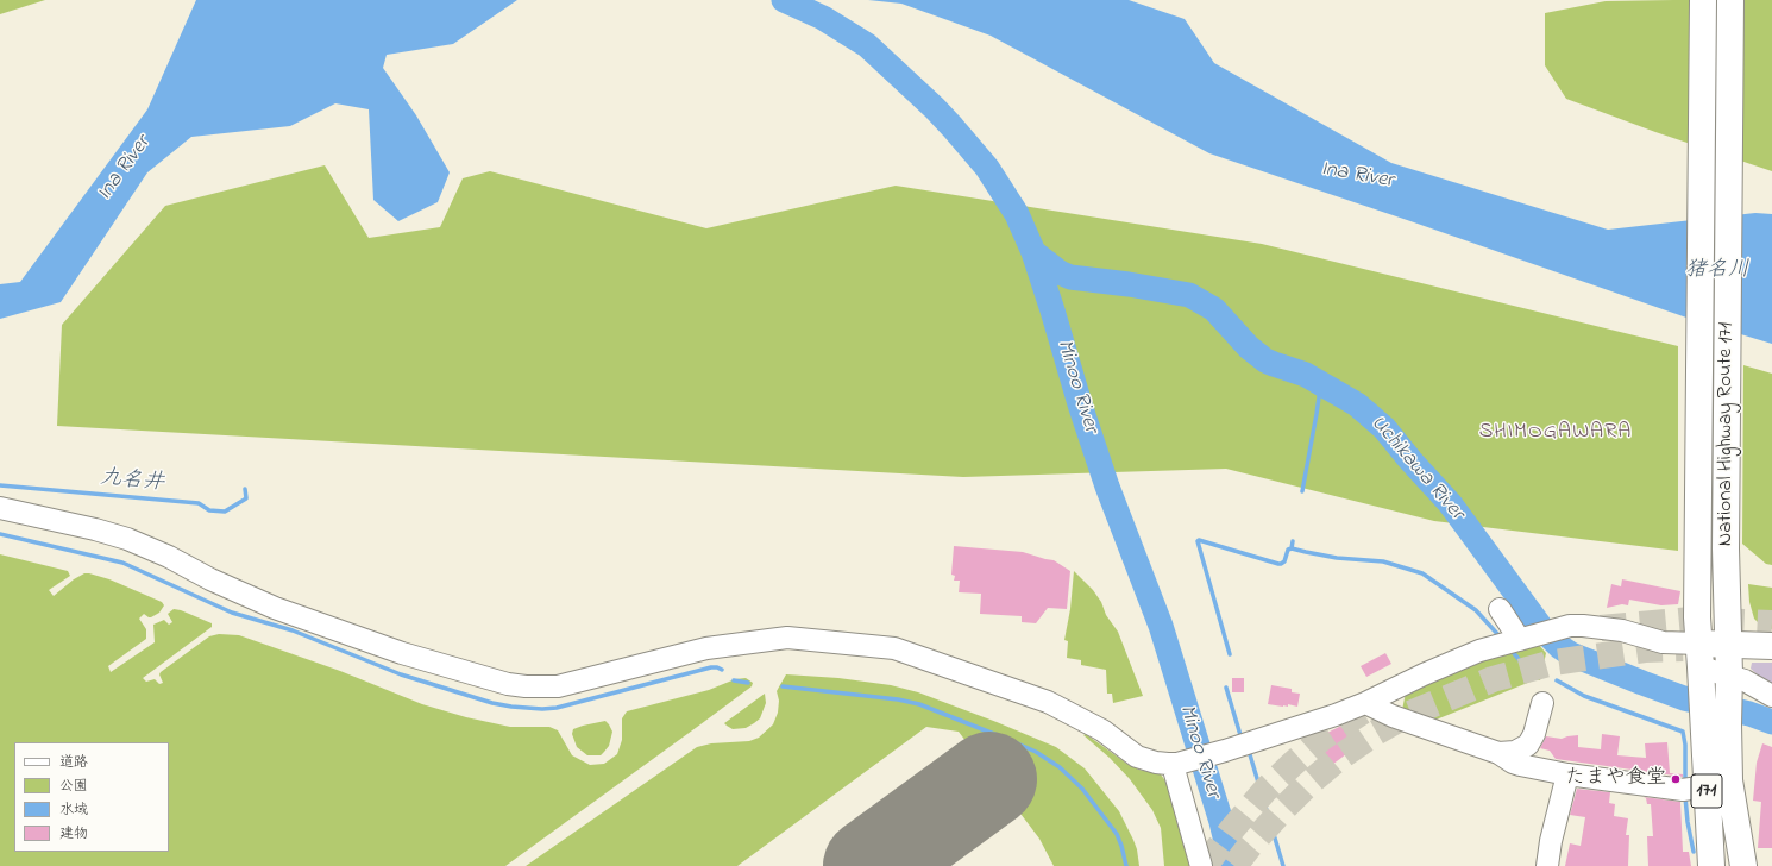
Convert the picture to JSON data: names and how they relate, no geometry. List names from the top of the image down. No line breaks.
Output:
{"streets":{"main road":["National Highway Route 171","171"]},"districts":["SHIMOGAWARA"],"water":["Ina River","猪名川","Minoo River","Uchikawa River","九名井"],"places":["たまや食堂"],"legend":["道路","公園","水域","建物"]}
